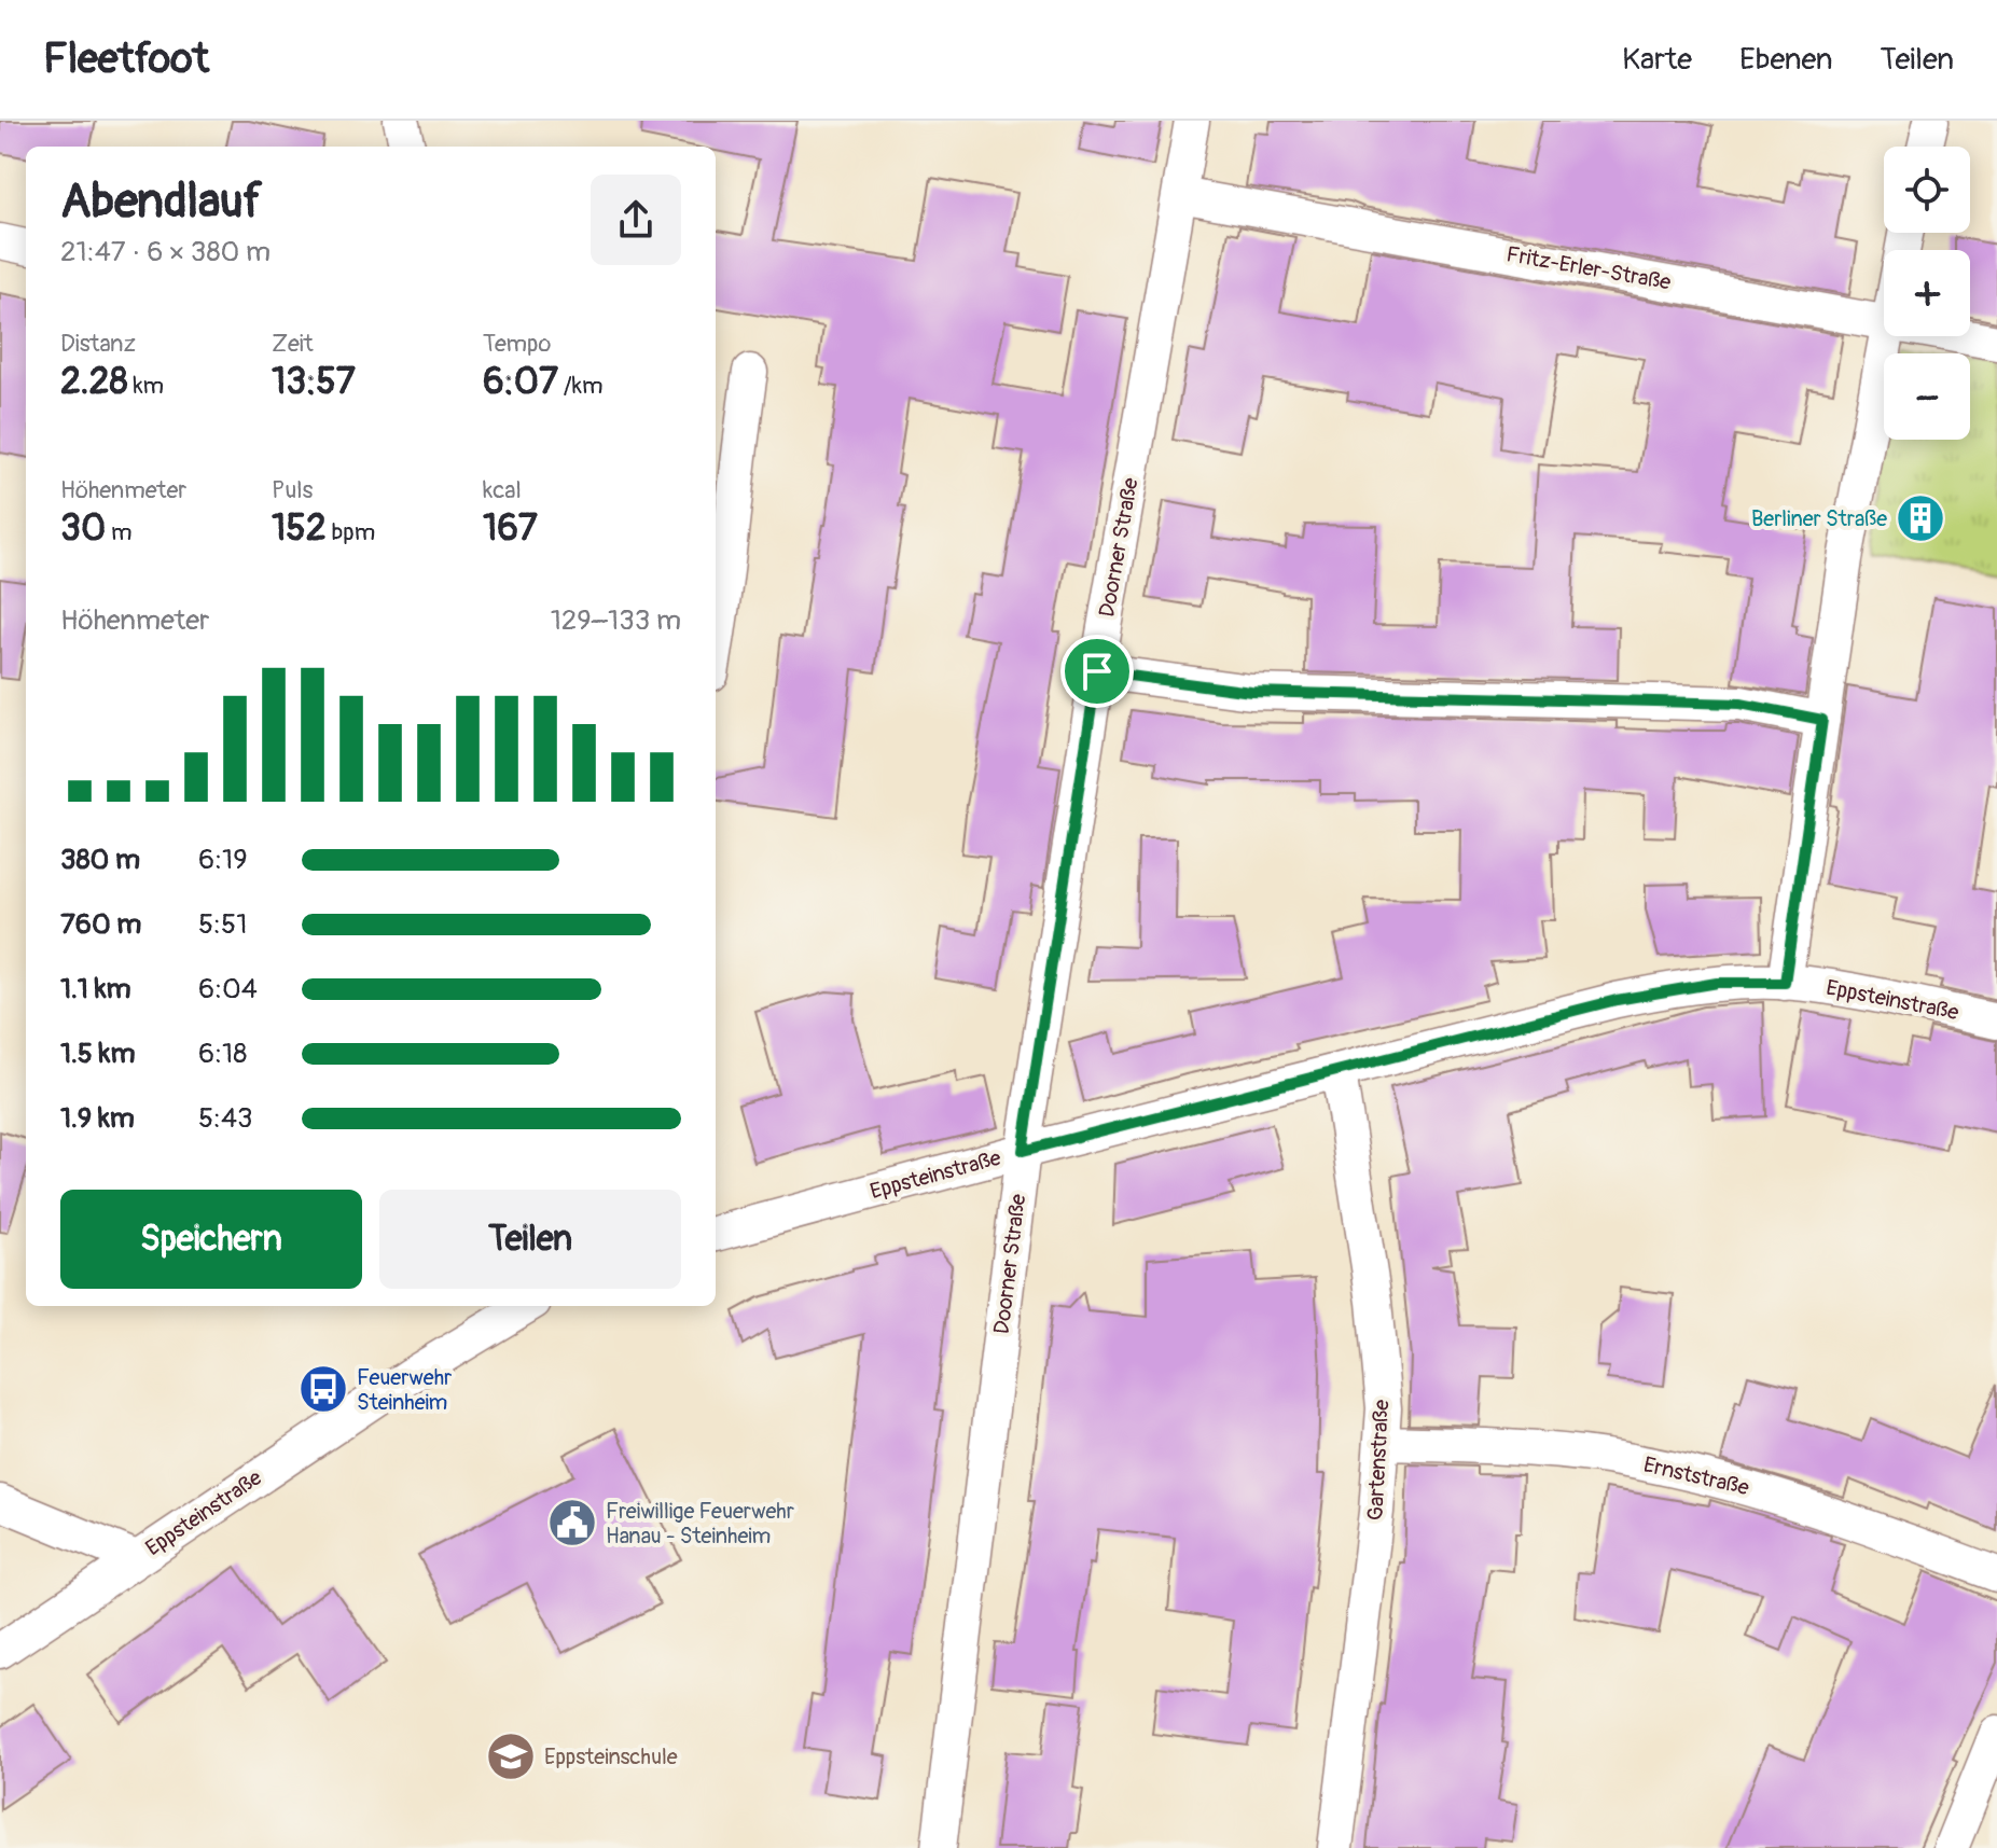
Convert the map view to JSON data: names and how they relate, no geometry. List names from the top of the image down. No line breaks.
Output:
{"streets":{"street":["Fritz-Erler-Straße","Doorner Straße","Eppsteinstraße","Gartenstraße","Ernststraße"]},"crossings":[["Fritz-Erler-Straße","Doorner Straße"],["Doorner Straße","Eppsteinstraße"],["Eppsteinstraße","Gartenstraße"],["Gartenstraße","Ernststraße"]],"places":{"building":["Berliner Straße"],"bus stop":["Feuerwehr Steinheim"],"public building":["Freiwillige Feuerwehr Hanau - Steinheim"],"school or university":["Eppsteinschule"]},"page":{"header":"Fleetfoot","nav":["Karte","Ebenen","Teilen"],"map_buttons":["+","−"],"heading":["Abendlauf","21:47 · 6 × 380 m"],"stats":[["Distanz","2.28 km"],["Zeit","13:57"],["Tempo","6:07 /km"],["Höhenmeter","30 m"],["Puls","152 bpm"],["kcal","167"]],"chart":["Höhenmeter","129–133 m"],"list":[{"name":"380 m","note":"6:19"},{"name":"760 m","note":"5:51"},{"name":"1.1 km","note":"6:04"},{"name":"1.5 km","note":"6:18"},{"name":"1.9 km","note":"5:43"}],"buttons":["Speichern","Teilen"]}}
